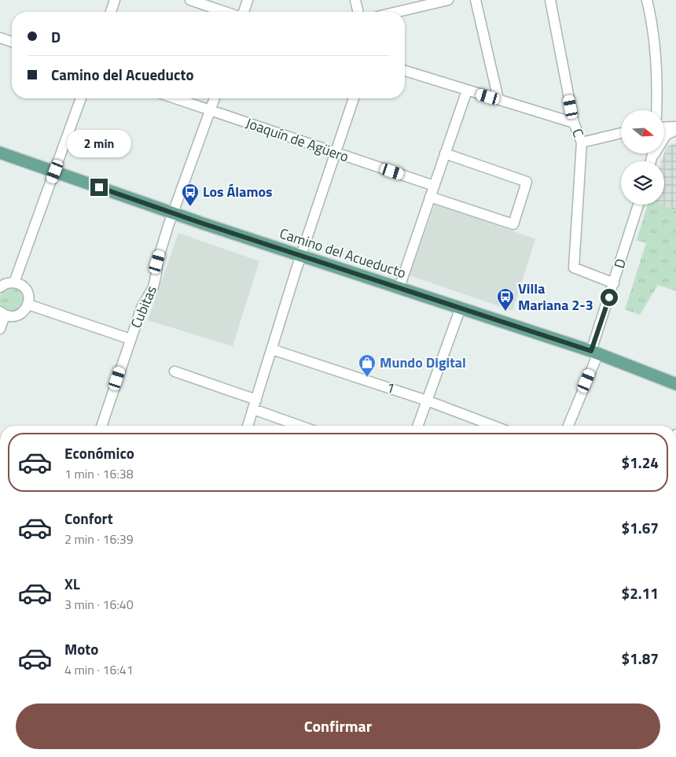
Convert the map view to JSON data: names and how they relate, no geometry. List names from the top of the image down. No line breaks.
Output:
{"streets":{"main road":["Camino del Acueducto"],"street":["C","Joaquín de Agüero","D","Cubitas","1"]},"crossings":[["C","D"],["Joaquín de Agüero","Cubitas"],["Camino del Acueducto","D"],["Camino del Acueducto","Cubitas"]],"places":{"bus stop":["Los Álamos","Villa Mariana 2-3"],"shop":["Mundo Digital"]},"north":"right","page":{"banner":["D","Camino del Acueducto"],"bubble":"2 min","list":[{"name":"Económico","note":"1 min · 16:38","value":"$1.24"},{"name":"Confort","note":"2 min · 16:39","value":"$1.67"},{"name":"XL","note":"3 min · 16:40","value":"$2.11"},{"name":"Moto","note":"4 min · 16:41","value":"$1.87"}],"buttons":"Confirmar"}}
